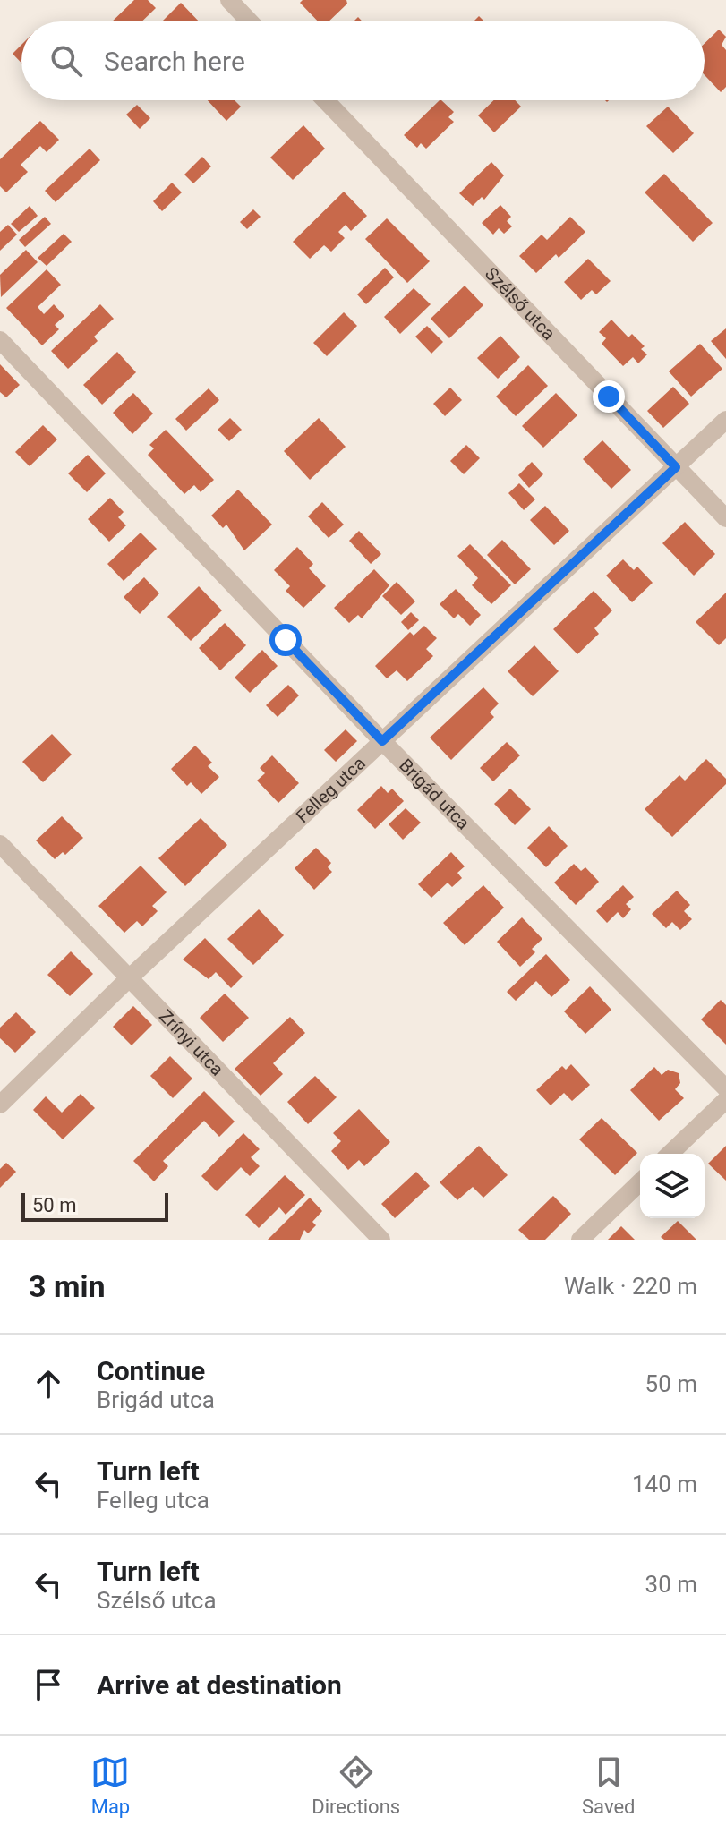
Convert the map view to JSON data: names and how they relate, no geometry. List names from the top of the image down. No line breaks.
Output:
{"streets":{"street":["Szélső utca","Felleg utca","Brigád utca","Zrínyi utca"]},"crossings":[["Szélső utca","Felleg utca"],["Felleg utca","Brigád utca"],["Felleg utca","Zrínyi utca"]],"scale_bar":"50 m","page":{"search":"Search here","scale":"50 m","heading":["3 min","Walk · 220 m"],"list":[["Continue","Brigád utca","50 m"],["Turn left","Felleg utca","140 m"],["Turn left","Szélső utca","30 m"],"Arrive at destination"],"nav":["Map","Directions","Saved"]}}
